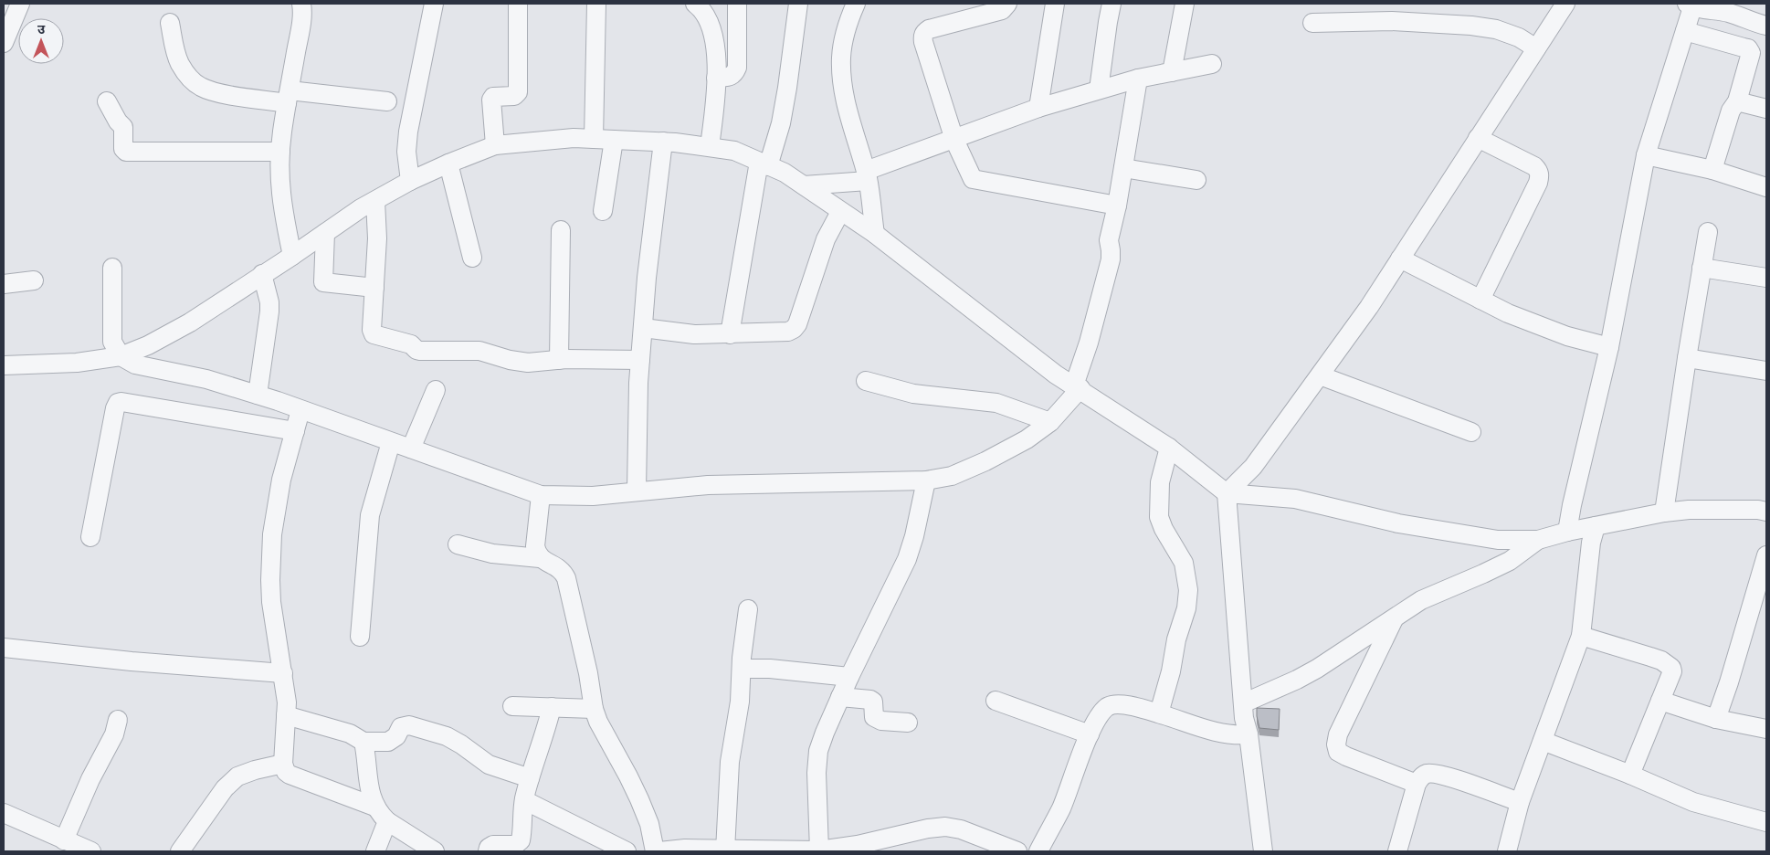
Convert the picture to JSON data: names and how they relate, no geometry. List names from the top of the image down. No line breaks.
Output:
{"north":"top"}
